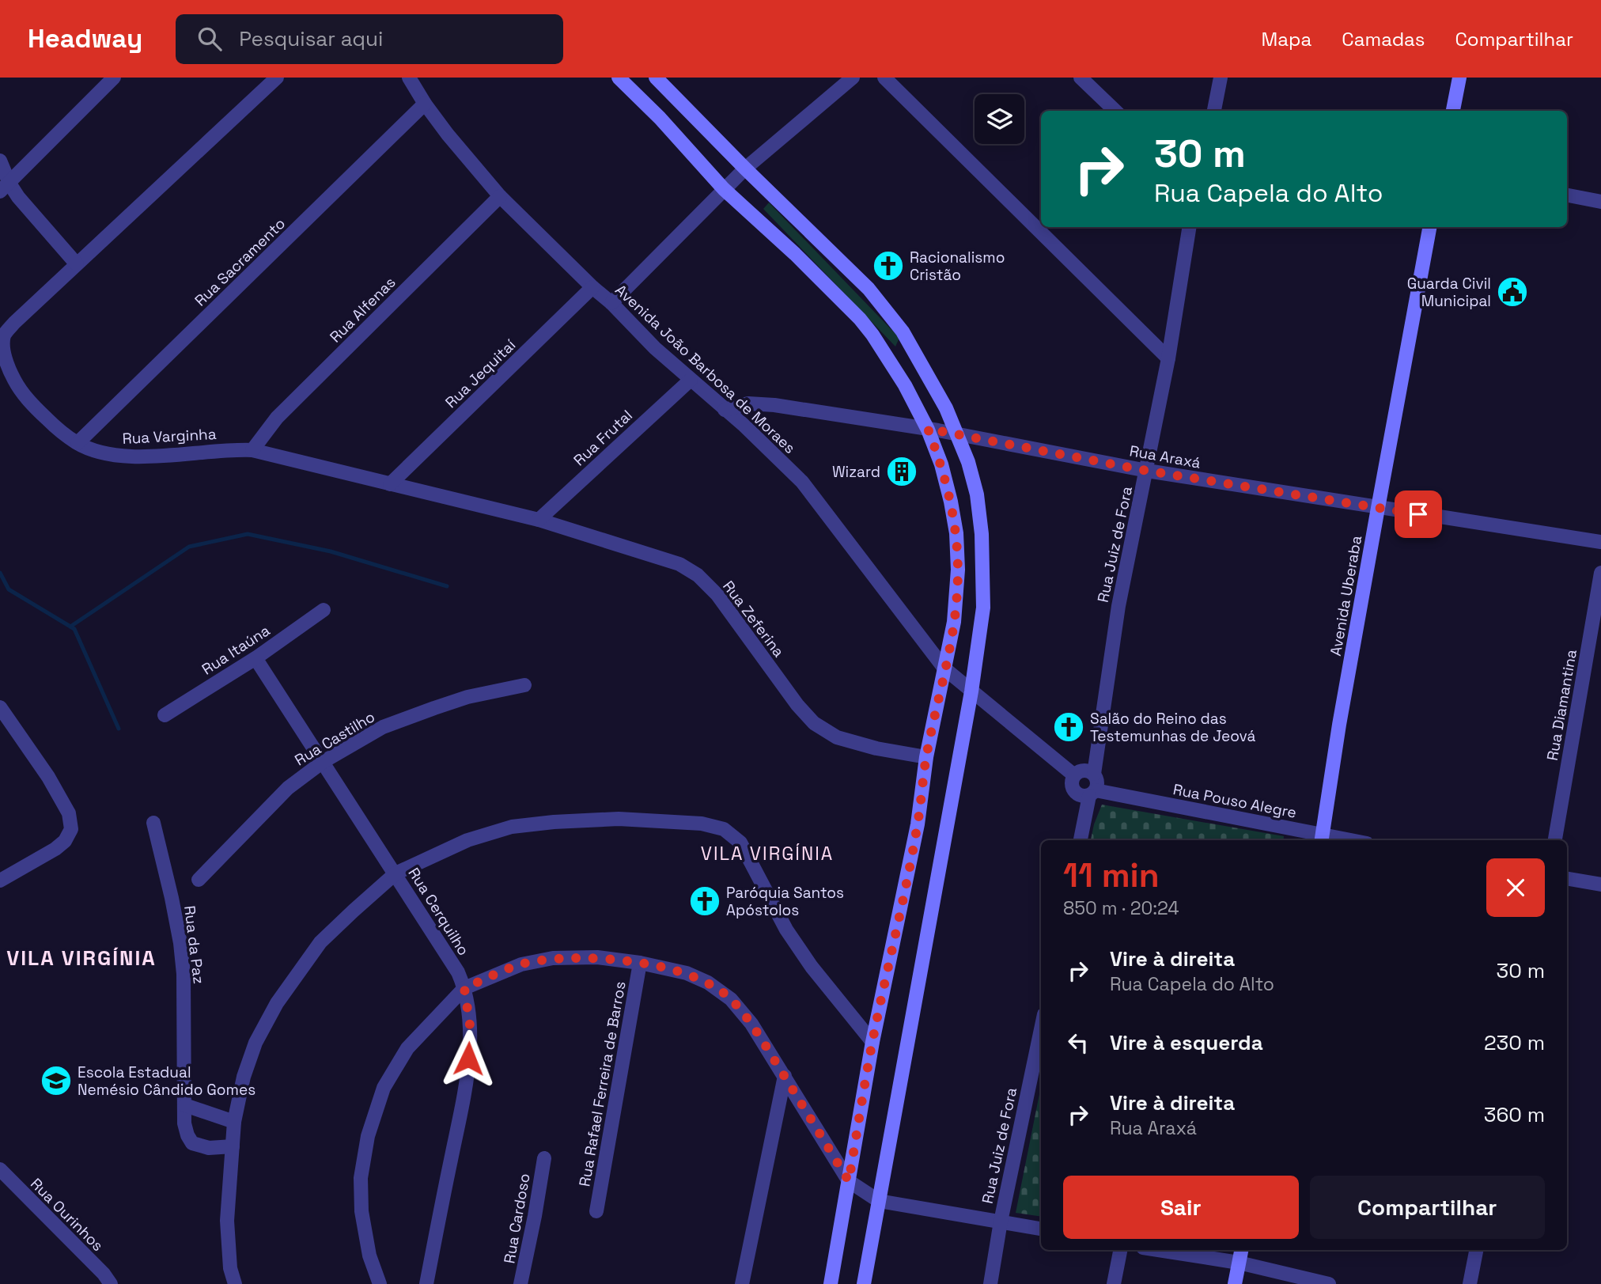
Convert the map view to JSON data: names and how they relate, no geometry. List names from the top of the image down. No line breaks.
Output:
{"streets":{"main road":["Avenida Uberaba"],"street":["Rua Sacramento","Rua Alfenas","Avenida João Barbosa de Moraes","Rua Jequitaí","Rua Varginha","Rua Frutal","Rua Araxá","Rua Juiz de Fora","Rua Zeferina","Rua Itaúna","Rua Diamantina","Rua Castilho","Rua Pouso Alegre","Rua Cerquilho","Rua da Paz","Rua Rafael Ferreira de Barros","Rua Ourinhos","Rua Cardoso"]},"crossings":[["Rua Sacramento","Avenida João Barbosa de Moraes"],["Rua Sacramento","Rua Varginha"],["Rua Alfenas","Avenida João Barbosa de Moraes"],["Rua Alfenas","Rua Varginha"],["Avenida João Barbosa de Moraes","Rua Jequitaí"],["Avenida João Barbosa de Moraes","Rua Frutal"],["Avenida João Barbosa de Moraes","Rua Araxá"],["Rua Jequitaí","Rua Varginha"],["Rua Varginha","Rua Frutal"],["Rua Varginha","Rua Zeferina"],["Rua Frutal","Rua Zeferina"],["Rua Araxá","Rua Juiz de Fora"],["Rua Araxá","Avenida Uberaba"],["Rua Juiz de Fora","Rua Pouso Alegre"],["Avenida Uberaba","Rua Pouso Alegre"],["Rua Itaúna","Rua Cerquilho"],["Rua Castilho","Rua Cerquilho"]],"districts":["VILA VIRGÍNIA","VILA VIRGÍNIA"],"places":{"church":["Racionalismo Cristão","Salão do Reino das Testemunhas de Jeová","Paróquia Santos Apóstolos"],"public building":["Guarda Civil Municipal"],"building":["Wizard"],"school or university":["Escola Estadual Nemésio Cândido Gomes"]},"page":{"header":"Headway","search":"Pesquisar aqui","nav":["Mapa","Camadas","Compartilhar"],"turn":["30 m","Rua Capela do Alto"],"heading":["11 min","850 m · 20:24"],"list":[{"name":"Vire à direita","note":"Rua Capela do Alto","value":"30 m"},{"name":"Vire à esquerda","value":"230 m"},{"name":"Vire à direita","note":"Rua Araxá","value":"360 m"}],"buttons":["Sair","Compartilhar"]}}
